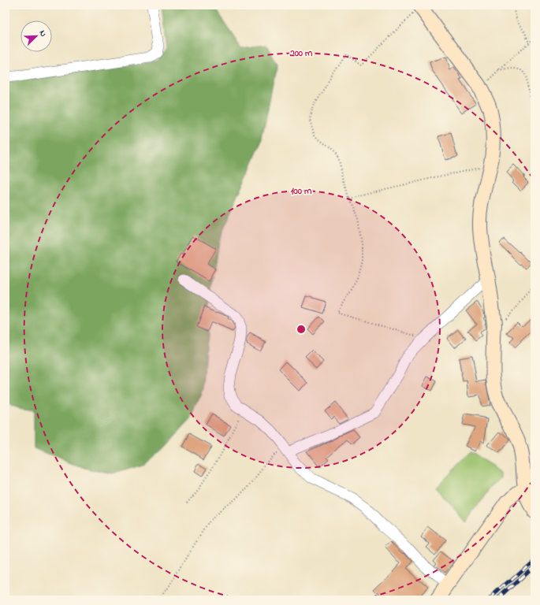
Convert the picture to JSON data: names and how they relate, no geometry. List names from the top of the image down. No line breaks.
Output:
{"north":"top right","rings":["200 m","100 m"]}
